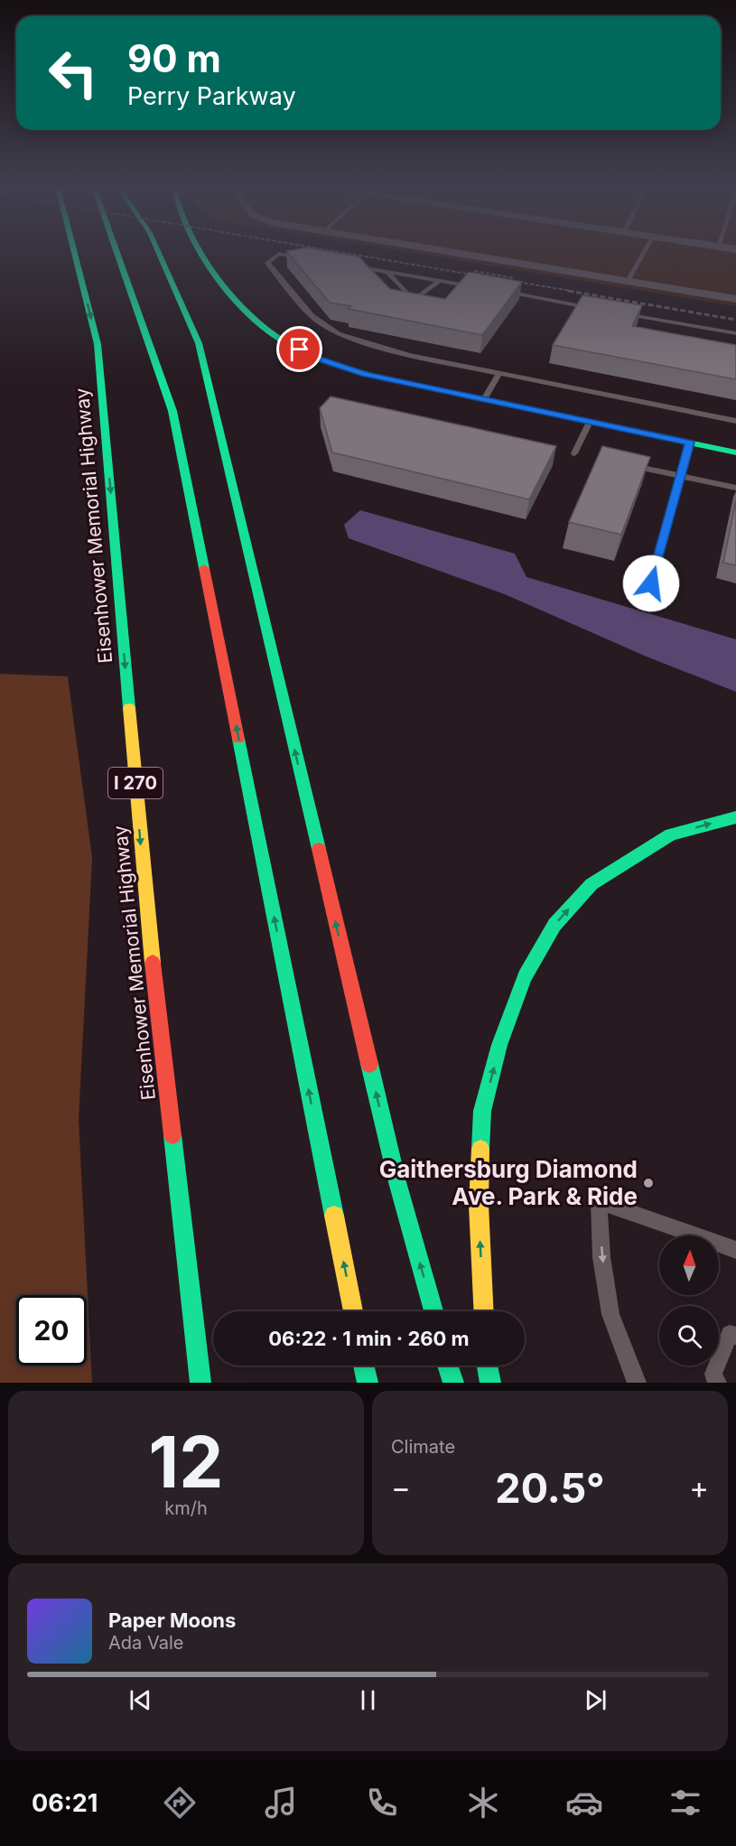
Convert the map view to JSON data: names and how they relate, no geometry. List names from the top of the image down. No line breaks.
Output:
{"streets":{"main road":["Eisenhower Memorial Highway","I 270"]},"places":["Gaithersburg Diamond Ave. Park & Ride"],"north":"top","page":{"turn":["90 m","Perry Parkway"],"limit":"20","trip":"06:22 · 1 min · 260 m","tile":[["12","km/h"],"Climate"],"heat":["−","20.5°","+"],"song":["Paper Moons","Ada Vale"],"tabs":"06:21"}}
